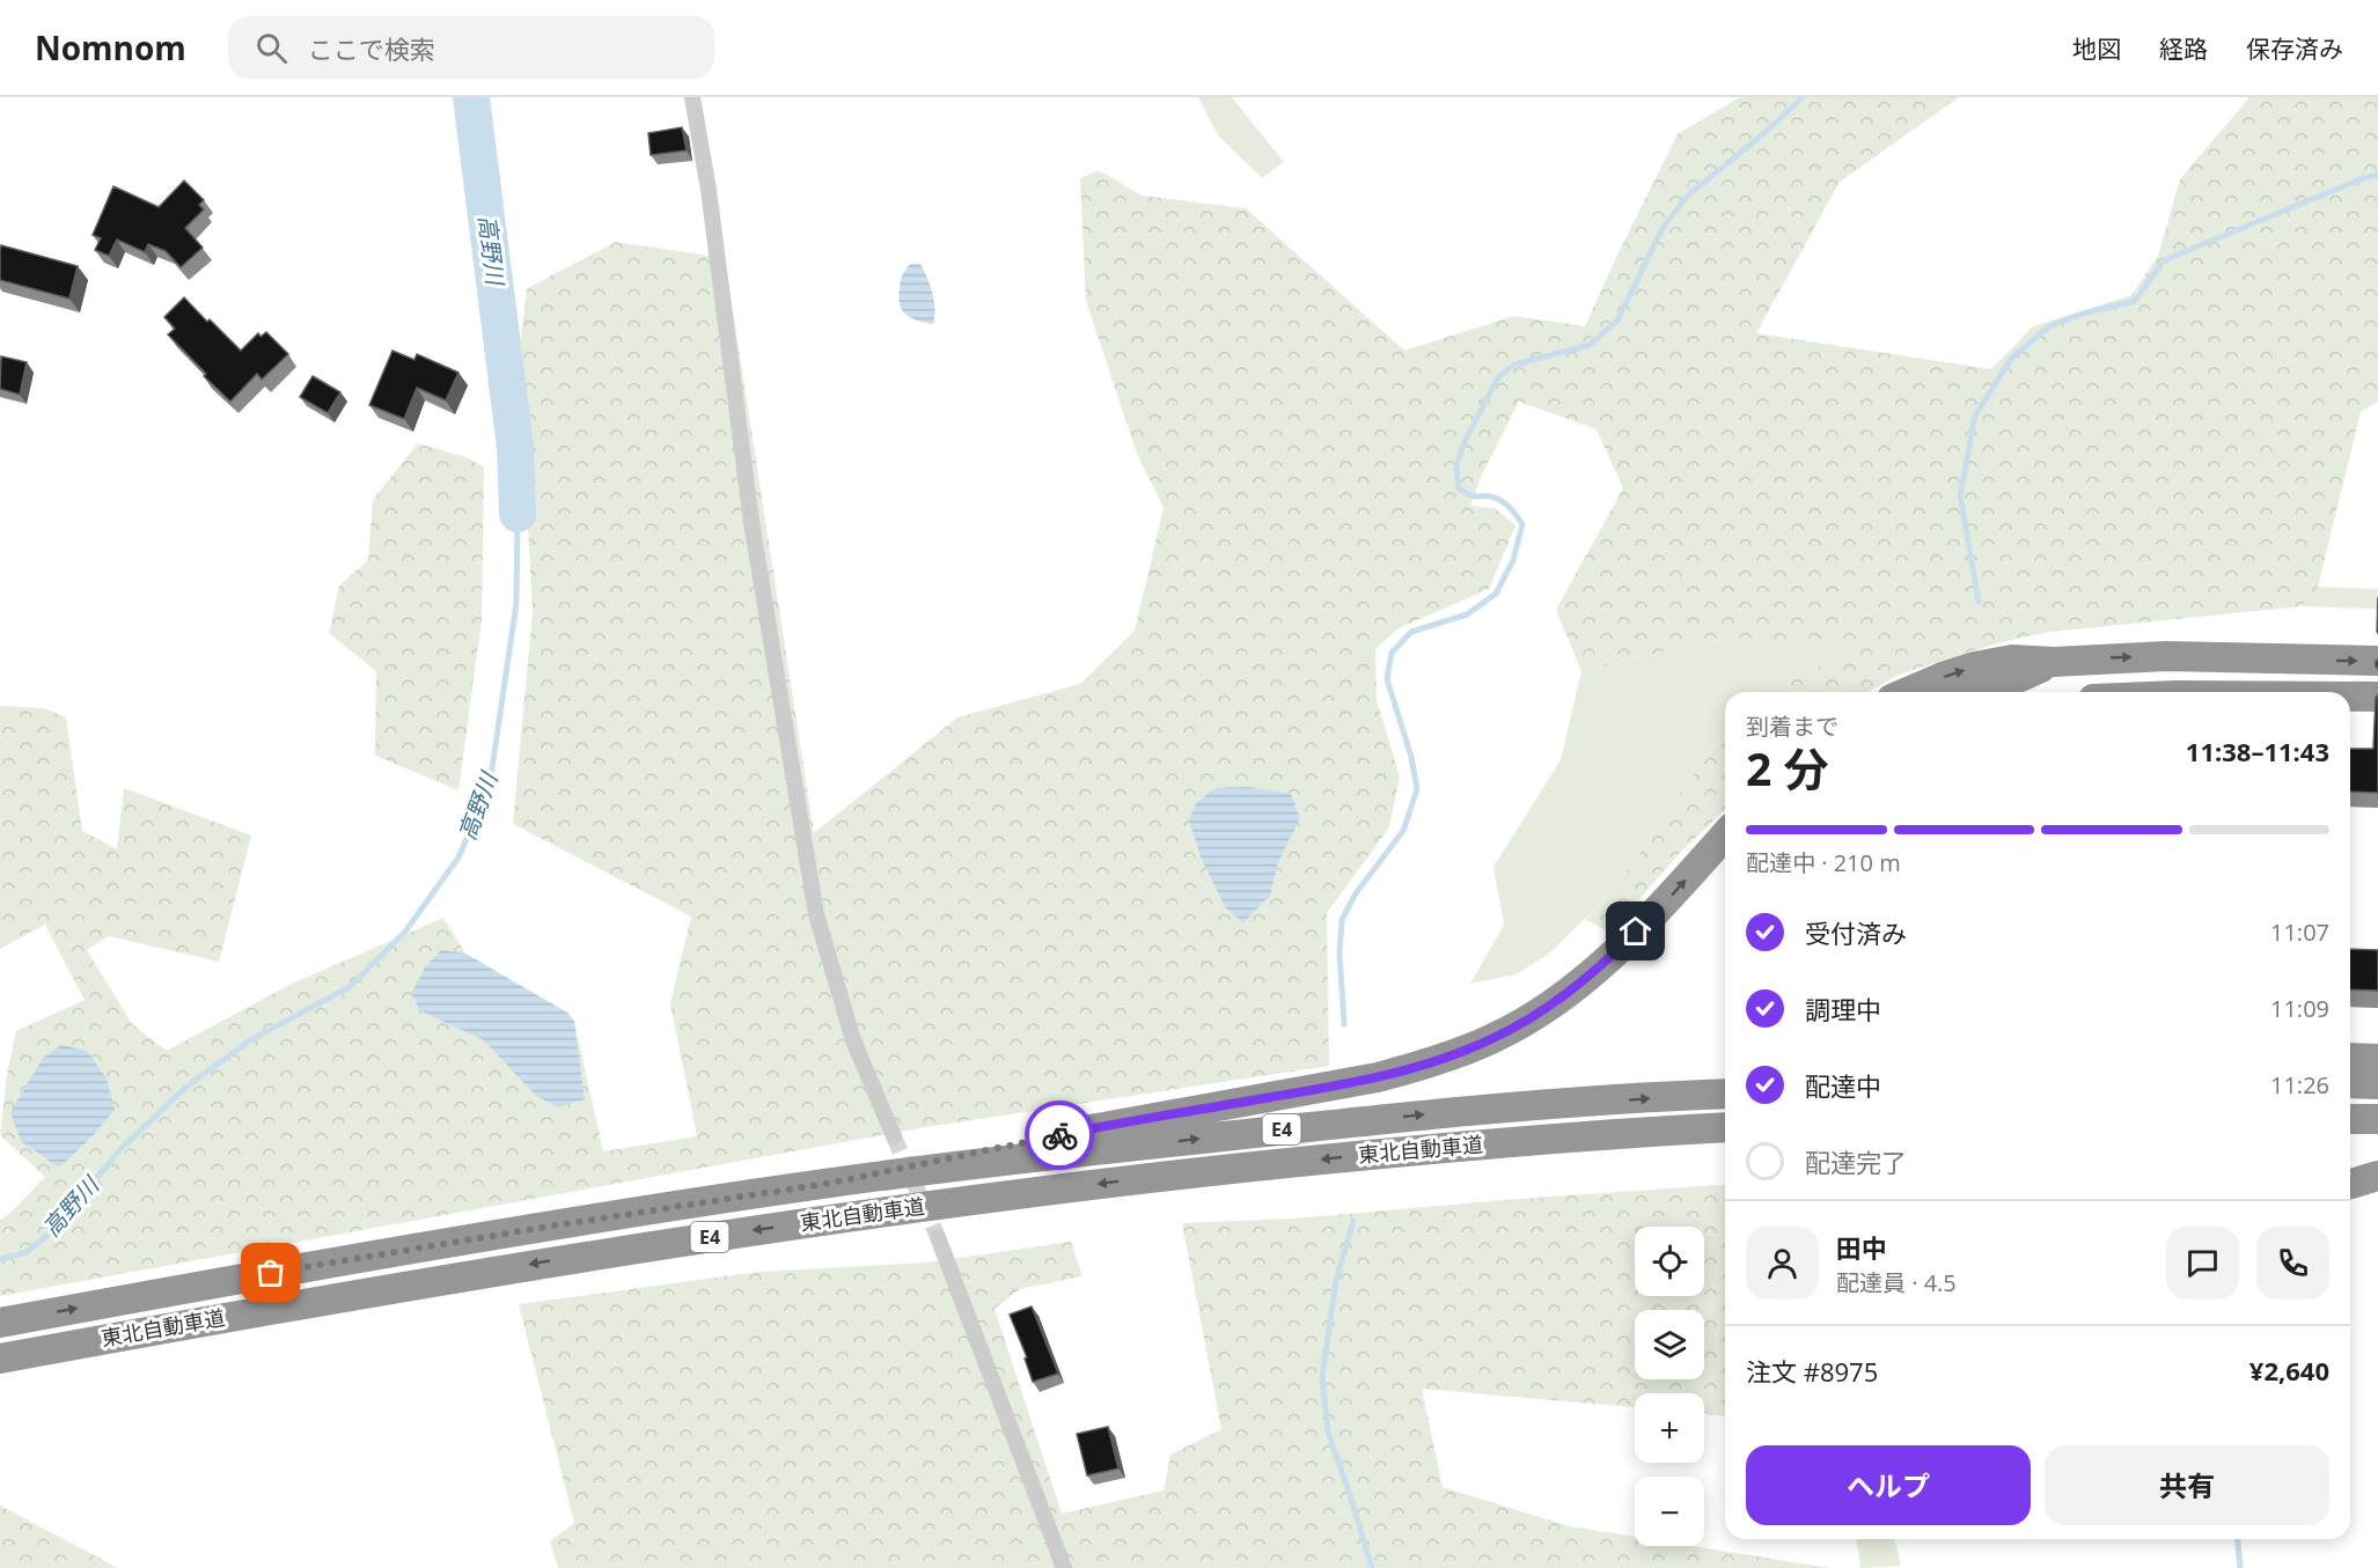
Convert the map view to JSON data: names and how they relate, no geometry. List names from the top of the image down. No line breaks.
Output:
{"streets":{"highway":["E4","東北自動車道"]},"water":["高野川"],"page":{"header":"Nomnom","search":"ここで検索","nav":["地図","経路","保存済み"],"heading":["2 分","到着まで","11:38–11:43"],"panel":["田中","配達員 · 4.5","注文 #8975","¥2,640"],"bar":"配達中 · 210 m","list":[["受付済み","11:07"],["調理中","11:09"],["配達中","11:26"],"配達完了"],"map_buttons":["+","−"],"buttons":["ヘルプ","共有"]}}
